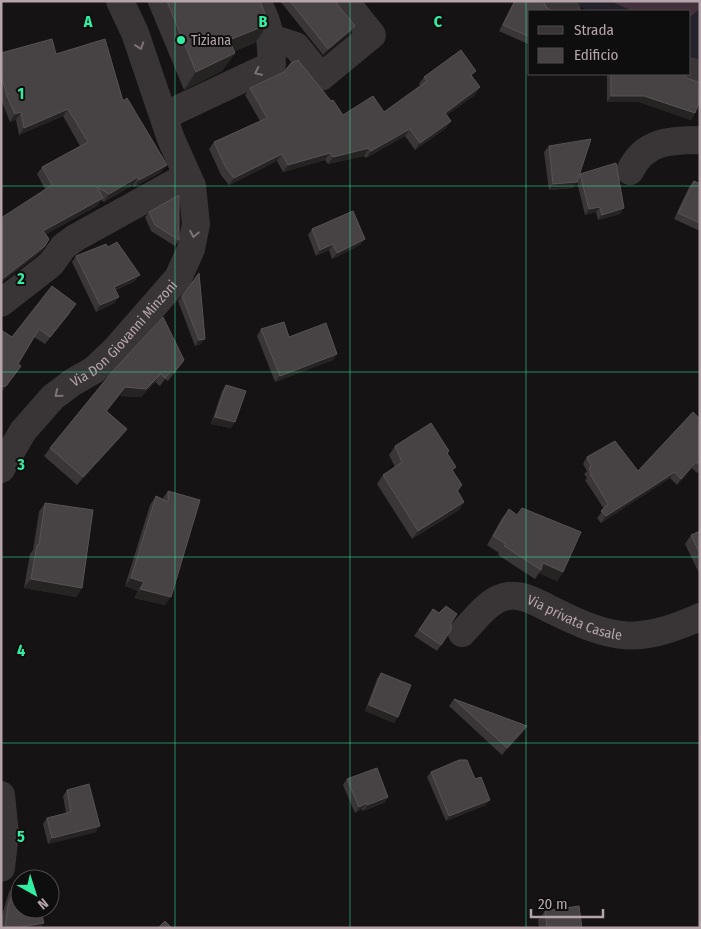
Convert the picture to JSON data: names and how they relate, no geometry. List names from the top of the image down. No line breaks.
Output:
{"streets":{"street":["Via Don Giovanni Minzoni","Via privata Casale"]},"one_way":["Via Don Giovanni Minzoni"],"places":["Tiziana"],"legend":["Strada","Edificio"],"scale_bar":"20 m","north":"bottom right","grid":{"columns":["A","B","C"],"rows":["1","2","3","4","5"]}}
